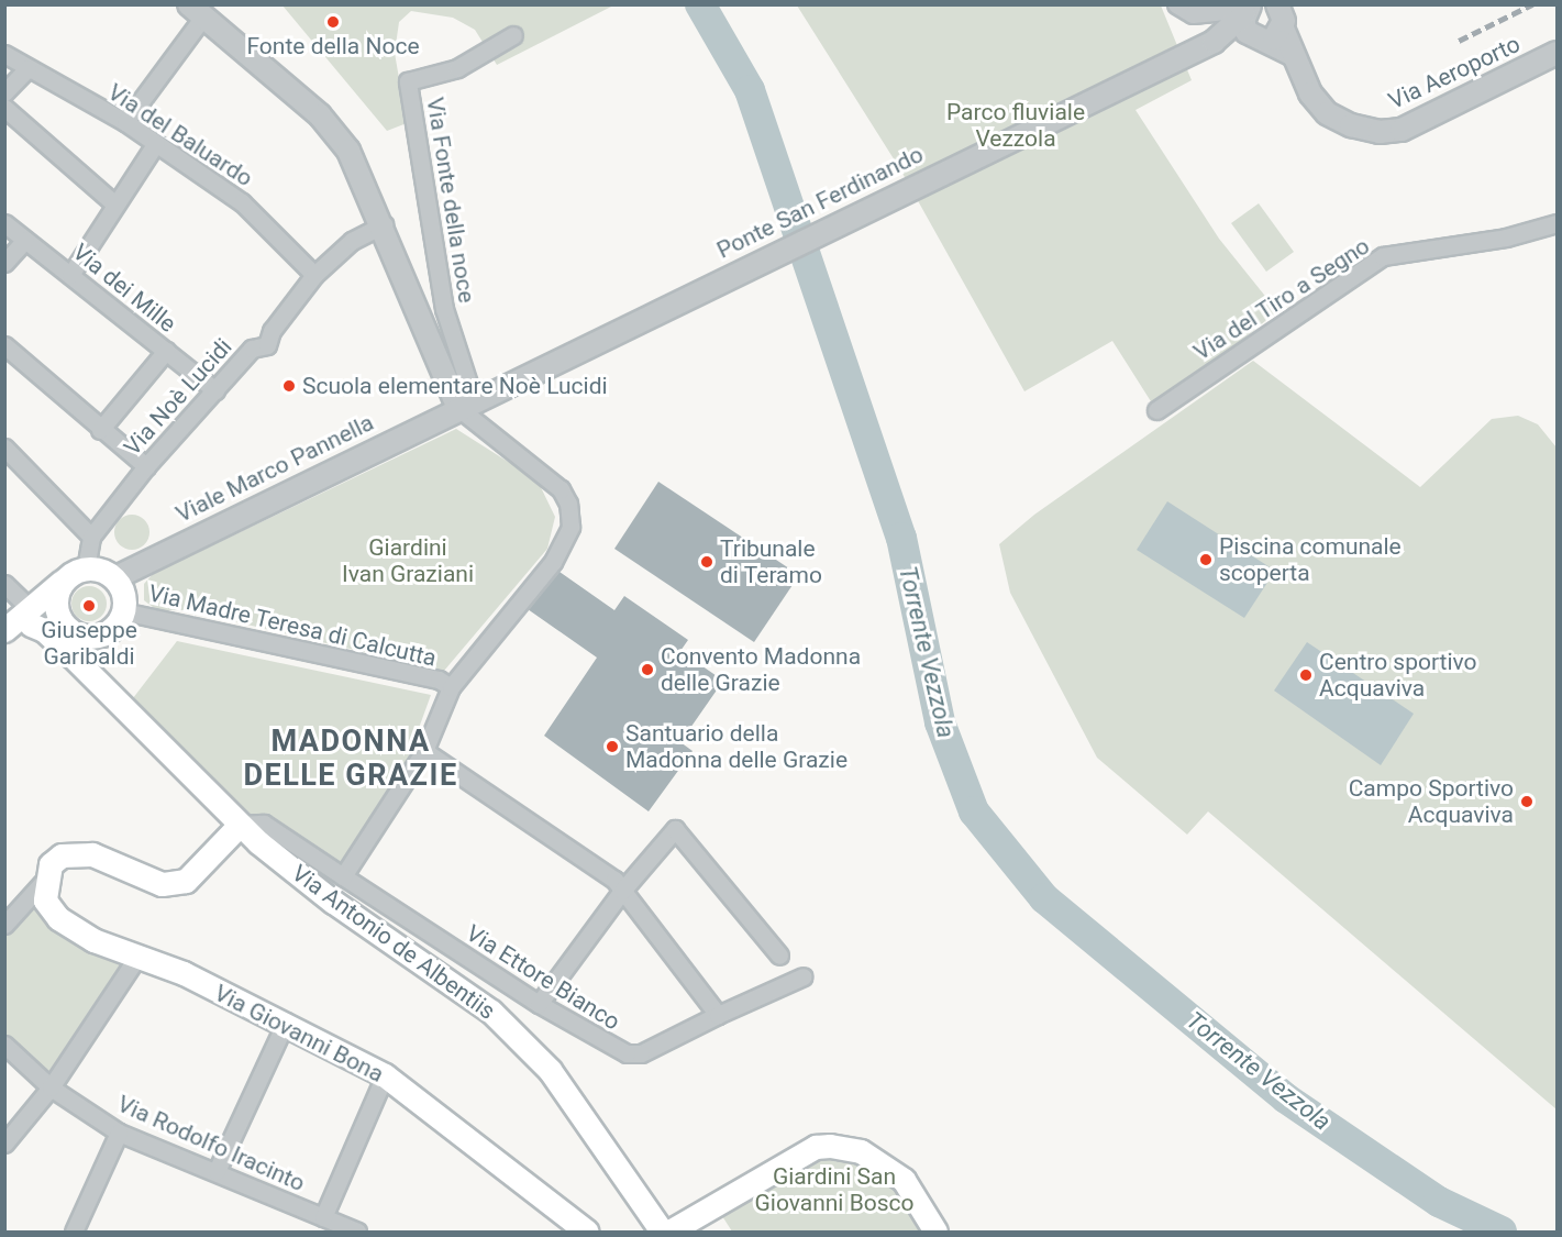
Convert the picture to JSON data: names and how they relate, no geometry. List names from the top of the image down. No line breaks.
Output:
{"streets":{"main road":["Via Antonio de Albentiis","Via Giovanni Bona"],"street":["Via Aeroporto","Via del Baluardo","Via Fonte della noce","Ponte San Ferdinando","Via dei Mille","Via del Tiro a Segno","Via Noè Lucidi","Viale Marco Pannella","Via Madre Teresa di Calcutta","Via Ettore Bianco","Via Rodolfo Iracinto"]},"crossings":[["Via del Baluardo","Via Noè Lucidi"],["Via Fonte della noce","Ponte San Ferdinando"],["Via Fonte della noce","Viale Marco Pannella"],["Ponte San Ferdinando","Viale Marco Pannella"],["Via dei Mille","Via Noè Lucidi"],["Via Noè Lucidi","Viale Marco Pannella"],["Via Noè Lucidi","Via Madre Teresa di Calcutta"],["Viale Marco Pannella","Via Madre Teresa di Calcutta"],["Via Antonio de Albentiis","Via Ettore Bianco"]],"districts":["MADONNA DELLE GRAZIE"],"water":["Torrente Vezzola"],"parks":["Parco fluviale Vezzola","Giardini Ivan Graziani","Giardini San Giovanni Bosco"],"places":["Fonte della Noce","Scuola elementare Noè Lucidi","Piscina comunale scoperta","Tribunale di Teramo","Giuseppe Garibaldi","Convento Madonna delle Grazie","Centro sportivo Acquaviva","Santuario della Madonna delle Grazie","Campo Sportivo Acquaviva"]}
